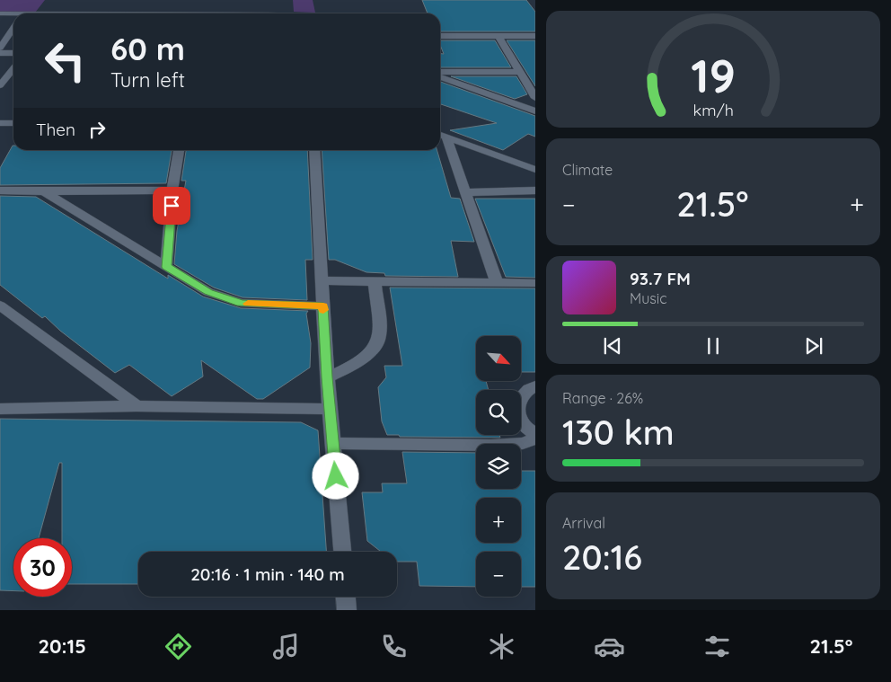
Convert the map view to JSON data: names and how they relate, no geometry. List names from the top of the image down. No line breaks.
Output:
{"north":"bottom right","page":{"turn":["60 m","Turn left"],"then":"Then","tile":["Climate",["Range · 26%","130 km"],["Arrival","20:16"]],"heat":["−","21.5°","+"],"song":["93.7 FM","Music"],"map_buttons":["+","−"],"limit":"30","trip":"20:16 · 1 min · 140 m","tabs":["20:15","21.5°"],"gauge":["19","km/h"]}}
